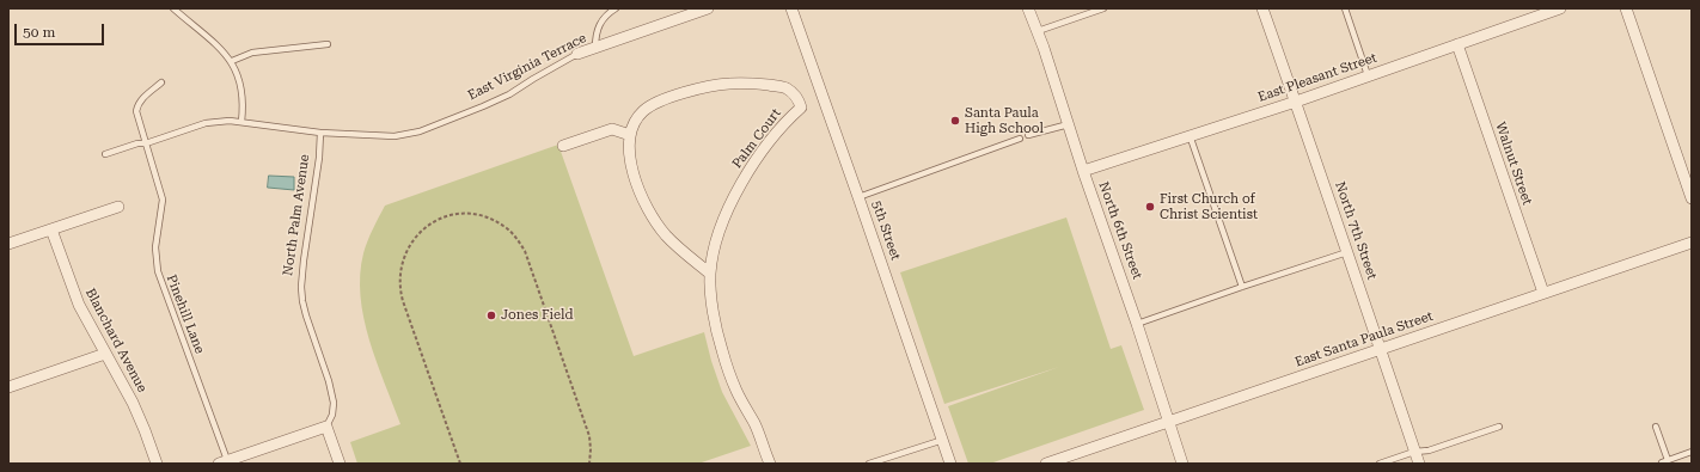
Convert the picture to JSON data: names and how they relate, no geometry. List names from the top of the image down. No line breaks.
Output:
{"streets":{"street":["East Virginia Terrace","East Pleasant Street","Palm Court","Walnut Street","5th Street","North 6th Street","North 7th Street","East Santa Paula Street","Blanchard Avenue"],"lane":["North Palm Avenue","Pinehill Lane"]},"crossings":[["East Virginia Terrace","North Palm Avenue"],["East Virginia Terrace","Pinehill Lane"],["East Pleasant Street","Walnut Street"],["East Pleasant Street","North 6th Street"],["East Pleasant Street","North 7th Street"],["Walnut Street","East Santa Paula Street"],["North 6th Street","East Santa Paula Street"],["North 7th Street","East Santa Paula Street"]],"places":["Santa Paula High School","First Church of Christ Scientist","Jones Field"],"scale_bar":"50 m"}
